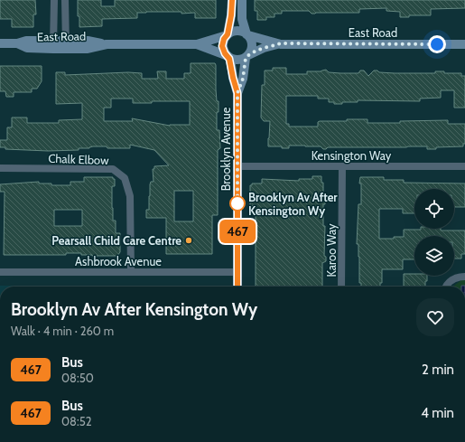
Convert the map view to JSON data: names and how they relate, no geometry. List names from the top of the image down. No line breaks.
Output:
{"streets":{"street":["East Road","Brooklyn Avenue","Kensington Way","Chalk Elbow","Karoo Way","Ashbrook Avenue"]},"crossings":[["East Road","Brooklyn Avenue"],["Brooklyn Avenue","Kensington Way"],["Brooklyn Avenue","Ashbrook Avenue"],["Kensington Way","Karoo Way"],["Chalk Elbow","Ashbrook Avenue"]],"places":["Brooklyn Av After Kensington Wy","Pearsall Child Care Centre"],"lines":["bus line 467"],"page":{"on_map":"467","heading":["Brooklyn Av After Kensington Wy","Walk · 4 min · 260 m"],"list":[{"mark":"467","name":"Bus","note":"08:50","value":"2 min"},{"mark":"467","name":"Bus","note":"08:52","value":"4 min"}]}}
